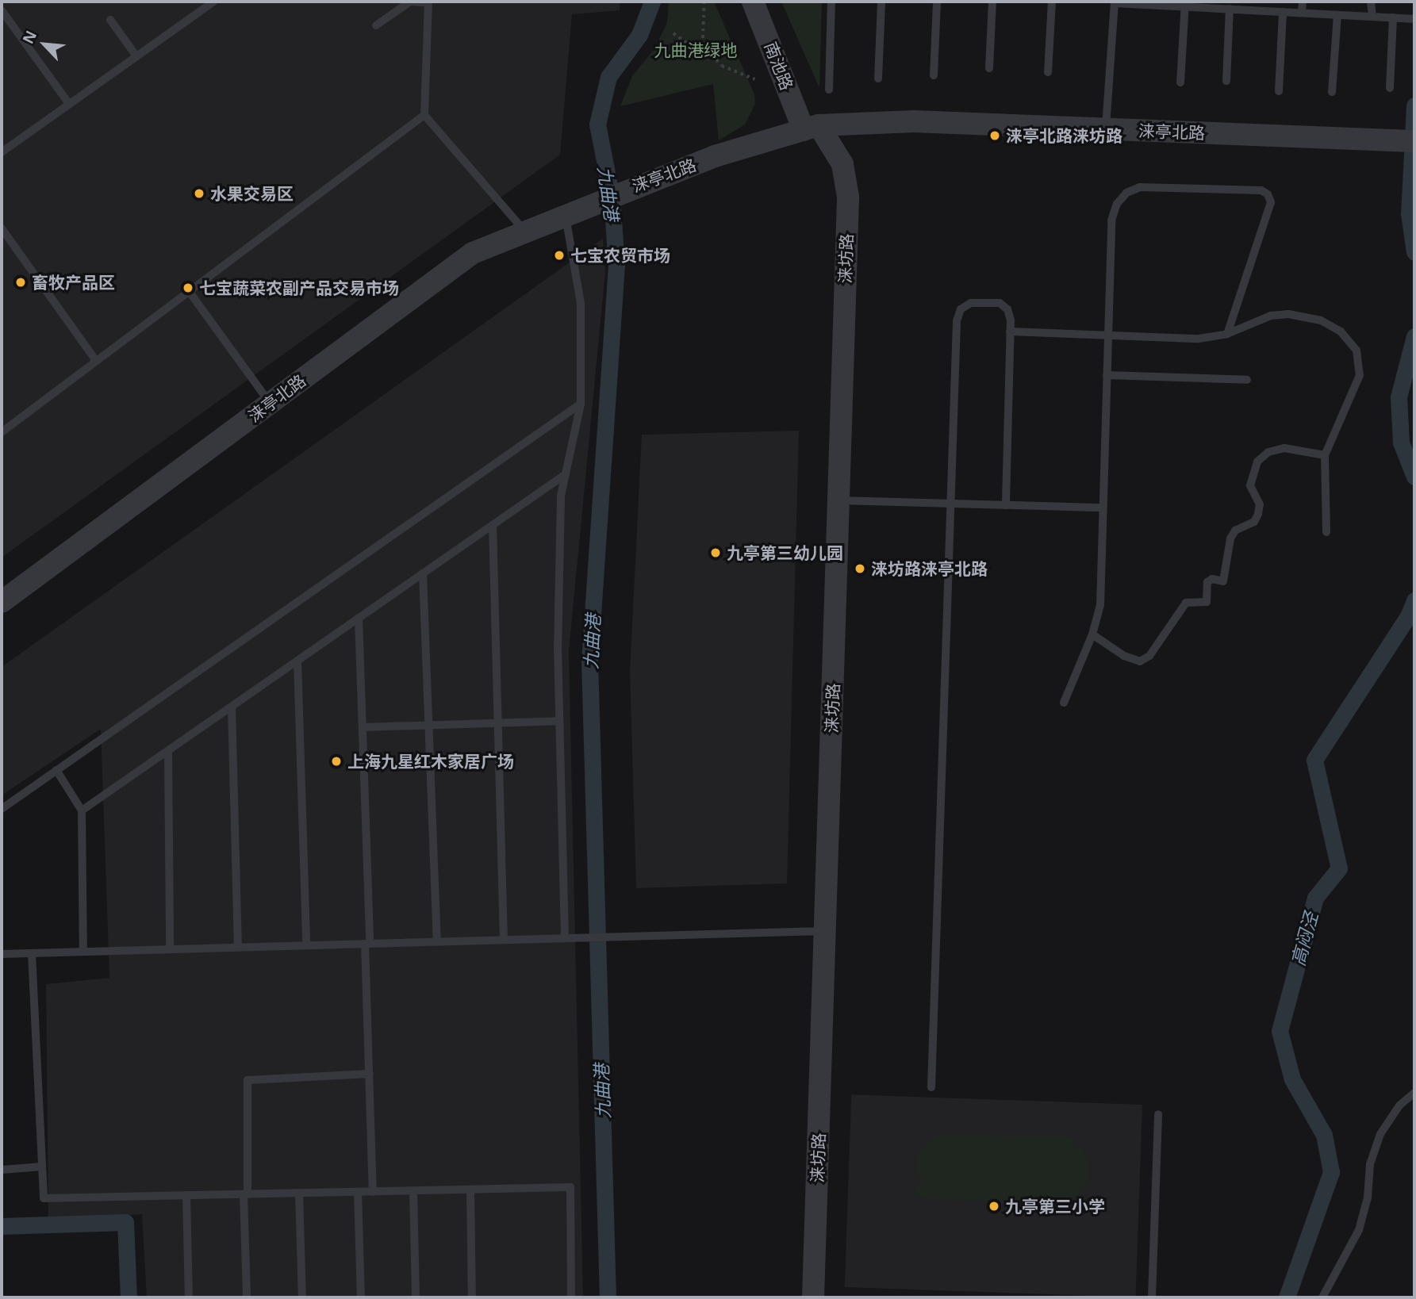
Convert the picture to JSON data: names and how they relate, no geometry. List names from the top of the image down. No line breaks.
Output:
{"streets":{"street":["南池路","涞亭北路","涞坊路"]},"crossings":[["南池路","涞亭北路"],["南池路","涞坊路"],["涞亭北路","涞坊路"]],"water":["九曲港","高闷泾"],"parks":["九曲港绿地"],"places":["涞亭北路涞坊路","水果交易区","七宝农贸市场","畜牧产品区","七宝蔬菜农副产品交易市场","九亭第三幼儿园","涞坊路涞亭北路","上海九星红木家居广场","九亭第三小学"],"north":"top left"}
